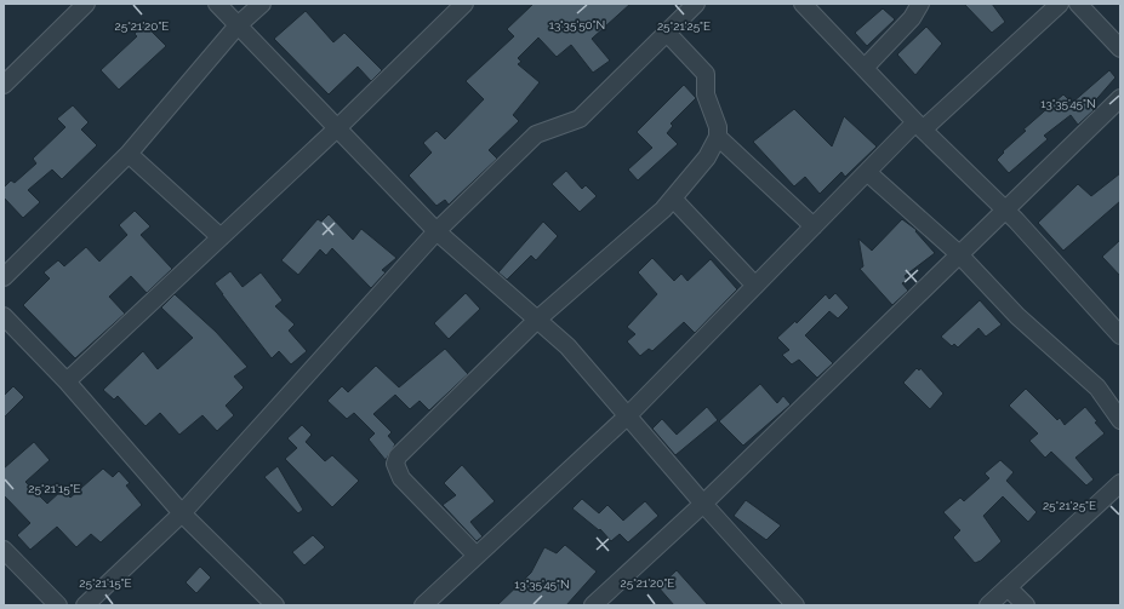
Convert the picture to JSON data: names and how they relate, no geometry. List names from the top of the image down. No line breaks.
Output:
{"coordinates":["13°35'50\"N","25°21'20\"E","25°21'25\"E","13°35'45\"N","25°21'15\"E"]}
